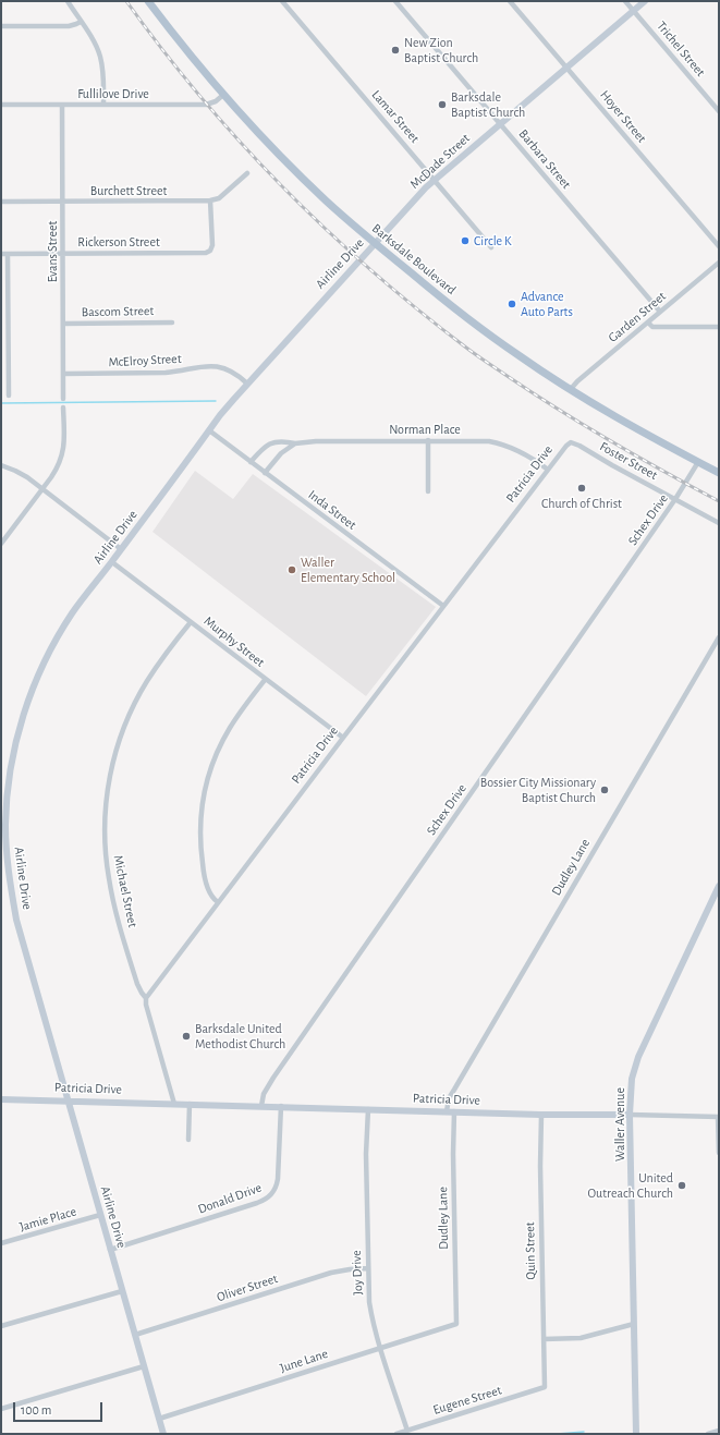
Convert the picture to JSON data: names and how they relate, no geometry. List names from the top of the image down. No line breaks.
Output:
{"streets":{"main road":["Barksdale Boulevard"],"street":["Trichel Street","Fullilove Drive","Lamar Street","Hoyer Street","Barbara Street","McDade Street","Burchett Street","Rickerson Street","Evans Street","Airline Drive","Bascom Street","Garden Street","McElroy Street","Norman Place","Foster Street","Patricia Drive","Inda Street","Schex Drive","Murphy Street","Dudley Lane","Michael Street","Waller Avenue","Donald Drive","Jamie Place","Quin Street","Joy Drive","Oliver Street","June Lane","Eugene Street"]},"crossings":[["Trichel Street","McDade Street"],["Fullilove Drive","Evans Street"],["Fullilove Drive","Barksdale Boulevard"],["Lamar Street","McDade Street"],["Hoyer Street","McDade Street"],["Barbara Street","McDade Street"],["Barbara Street","Garden Street"],["McDade Street","Barksdale Boulevard"],["McDade Street","Airline Drive"],["Burchett Street","Rickerson Street"],["Burchett Street","Evans Street"],["Rickerson Street","Evans Street"],["Evans Street","Bascom Street"],["Evans Street","McElroy Street"],["Barksdale Boulevard","Airline Drive"],["Barksdale Boulevard","Garden Street"],["Barksdale Boulevard","Schex Drive"],["Airline Drive","McElroy Street"],["Airline Drive","Patricia Drive"],["Airline Drive","Inda Street"],["Airline Drive","Murphy Street"],["Airline Drive","Donald Drive"],["Airline Drive","Jamie Place"],["Airline Drive","Oliver Street"],["Airline Drive","June Lane"],["Norman Place","Patricia Drive"],["Norman Place","Inda Street"],["Foster Street","Patricia Drive"],["Foster Street","Schex Drive"],["Patricia Drive","Inda Street"],["Patricia Drive","Schex Drive"],["Patricia Drive","Murphy Street"],["Patricia Drive","Dudley Lane"],["Patricia Drive","Michael Street"],["Patricia Drive","Waller Avenue"],["Patricia Drive","Donald Drive"],["Patricia Drive","Quin Street"],["Patricia Drive","Joy Drive"],["Murphy Street","Michael Street"],["Dudley Lane","June Lane"],["Quin Street","Eugene Street"],["Joy Drive","Oliver Street"],["Joy Drive","June Lane"],["Joy Drive","Eugene Street"]],"places":["New Zion Baptist Church","Barksdale Baptist Church","Circle K","Advance Auto Parts","Church of Christ","Waller Elementary School","Bossier City Missionary Baptist Church","Barksdale United Methodist Church","United Outreach Church"],"scale_bar":"100 m"}
